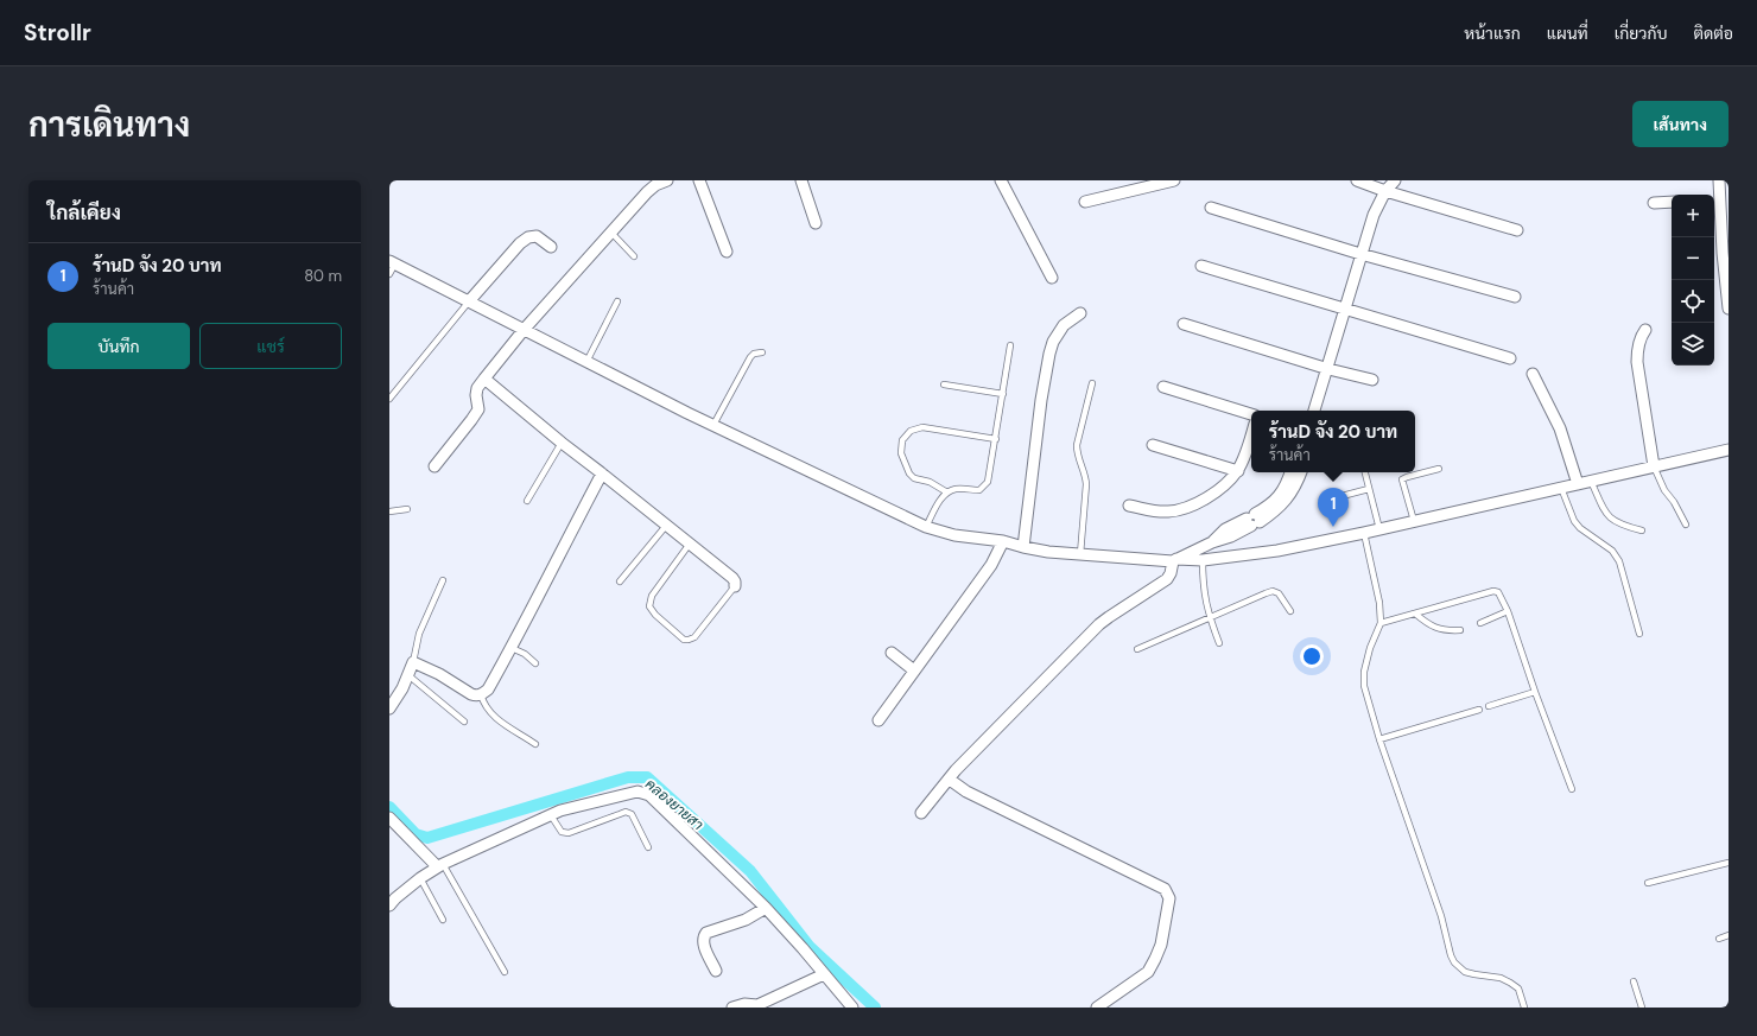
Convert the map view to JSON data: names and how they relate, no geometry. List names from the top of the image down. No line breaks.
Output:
{"water":["คลองยายสา"],"page":{"header":"Strollr","nav":["หน้าแรก","แผนที่","เกี่ยวกับ","ติดต่อ"],"title":"การเดินทาง","buttons":["เส้นทาง",["บันทึก","แชร์"]],"heading":"ใกล้เคียง","map_buttons":["+","−"],"list":[{"mark":"1","name":"ร้านD จัง 20 บาท","note":"ร้านค้า","value":"80 m"}],"popup":["ร้านD จัง 20 บาท","ร้านค้า"],"pins":"1"}}
